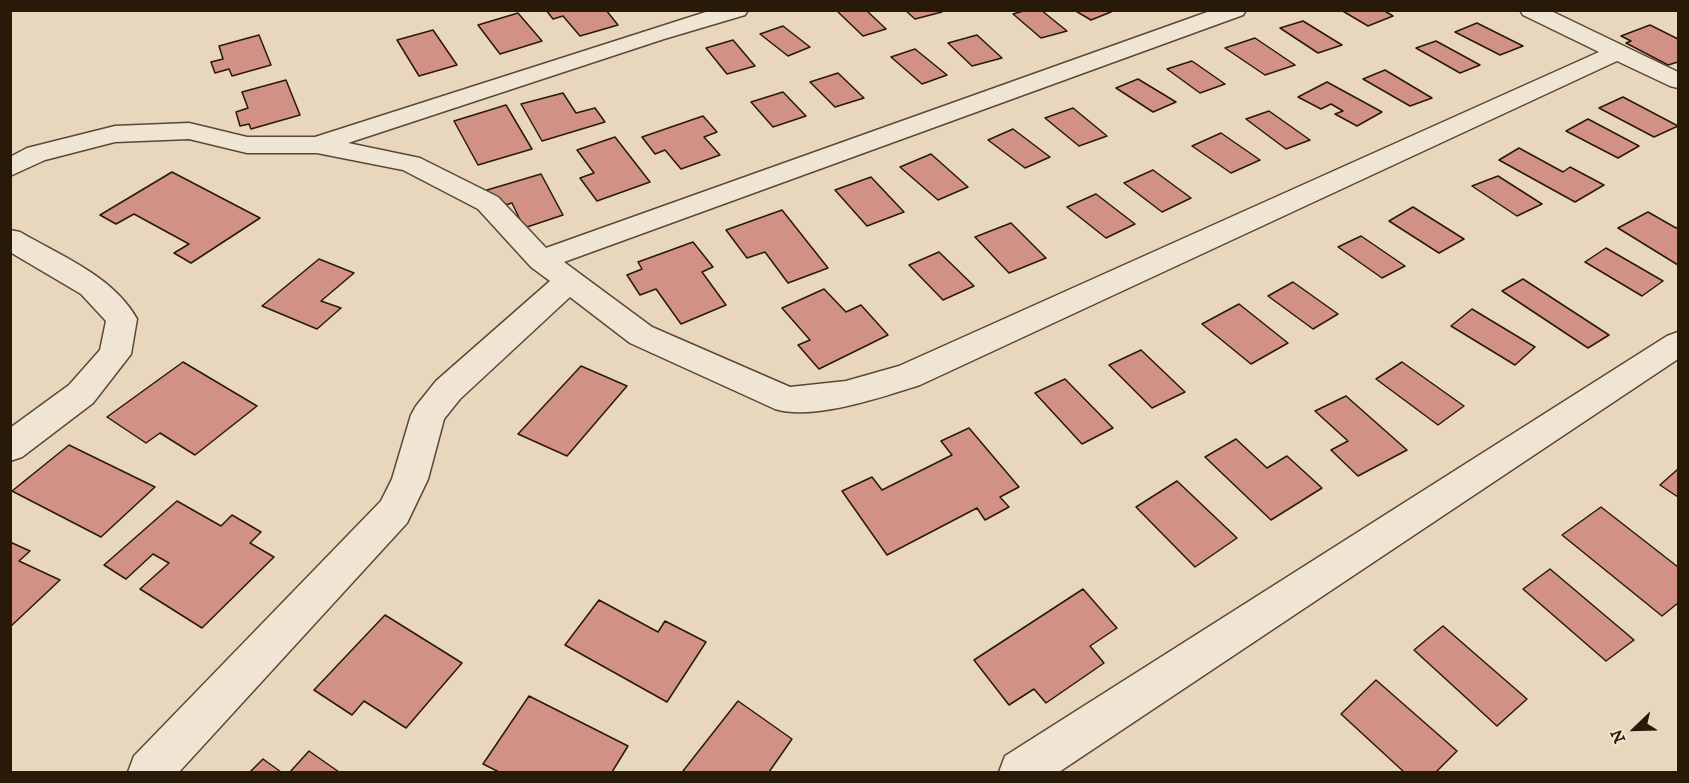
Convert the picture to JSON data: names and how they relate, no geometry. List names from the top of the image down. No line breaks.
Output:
{"north":"bottom left"}
